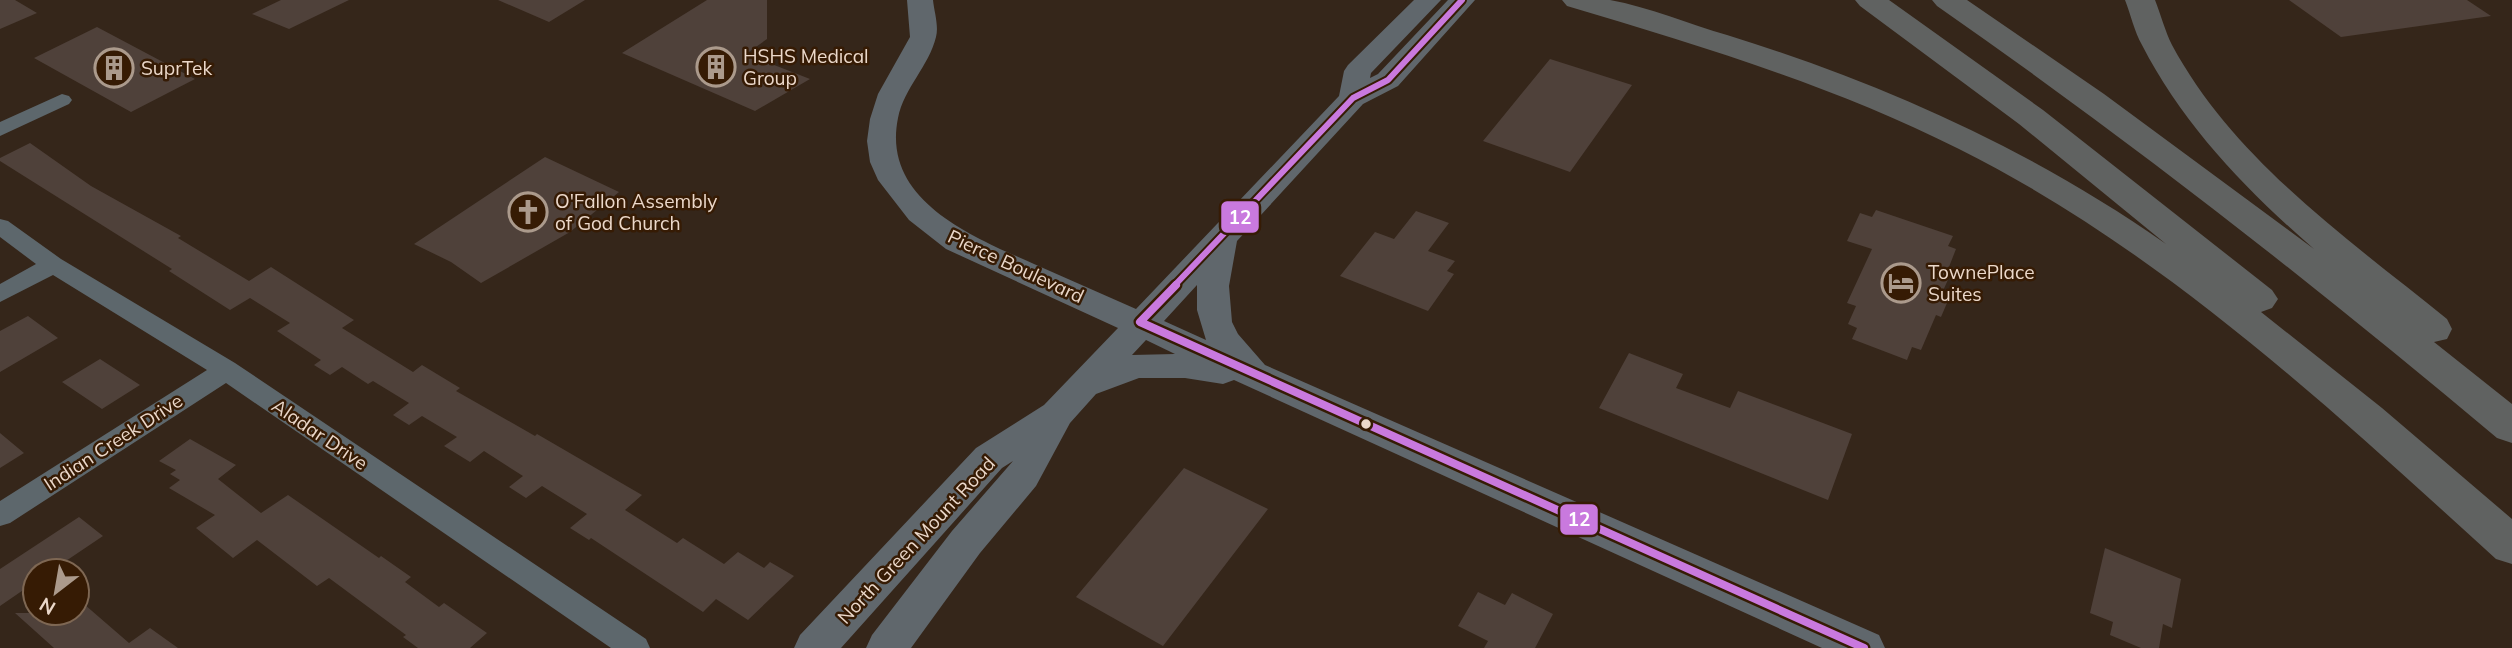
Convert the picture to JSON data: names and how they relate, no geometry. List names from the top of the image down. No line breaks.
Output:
{"streets":{"street":["Pierce Boulevard","Aladar Drive","Indian Creek Drive","North Green Mount Road"]},"crossings":[["Pierce Boulevard","North Green Mount Road"],["Aladar Drive","Indian Creek Drive"]],"places":{"building":["HSHS Medical Group","SuprTek"],"church":["O'Fallon Assembly of God Church"],"hotel":["TownePlace Suites"]},"lines":["transit line 12"],"north":"bottom left"}
